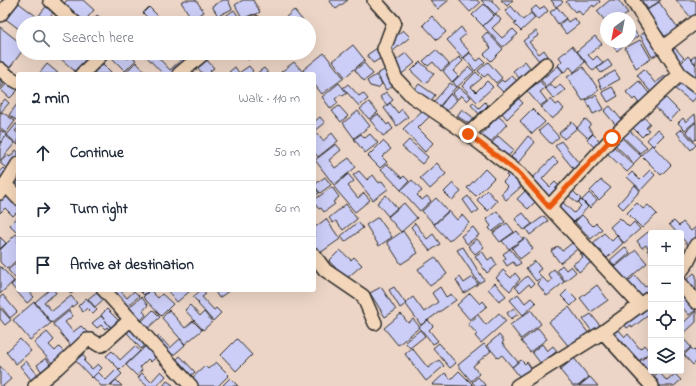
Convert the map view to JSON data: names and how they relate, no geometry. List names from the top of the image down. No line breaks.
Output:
{"north":"bottom left","page":{"search":"Search here","heading":["2 min","Walk · 110 m"],"list":[["Continue","50 m"],["Turn right","60 m"],"Arrive at destination"],"map_buttons":["+","−"]}}
